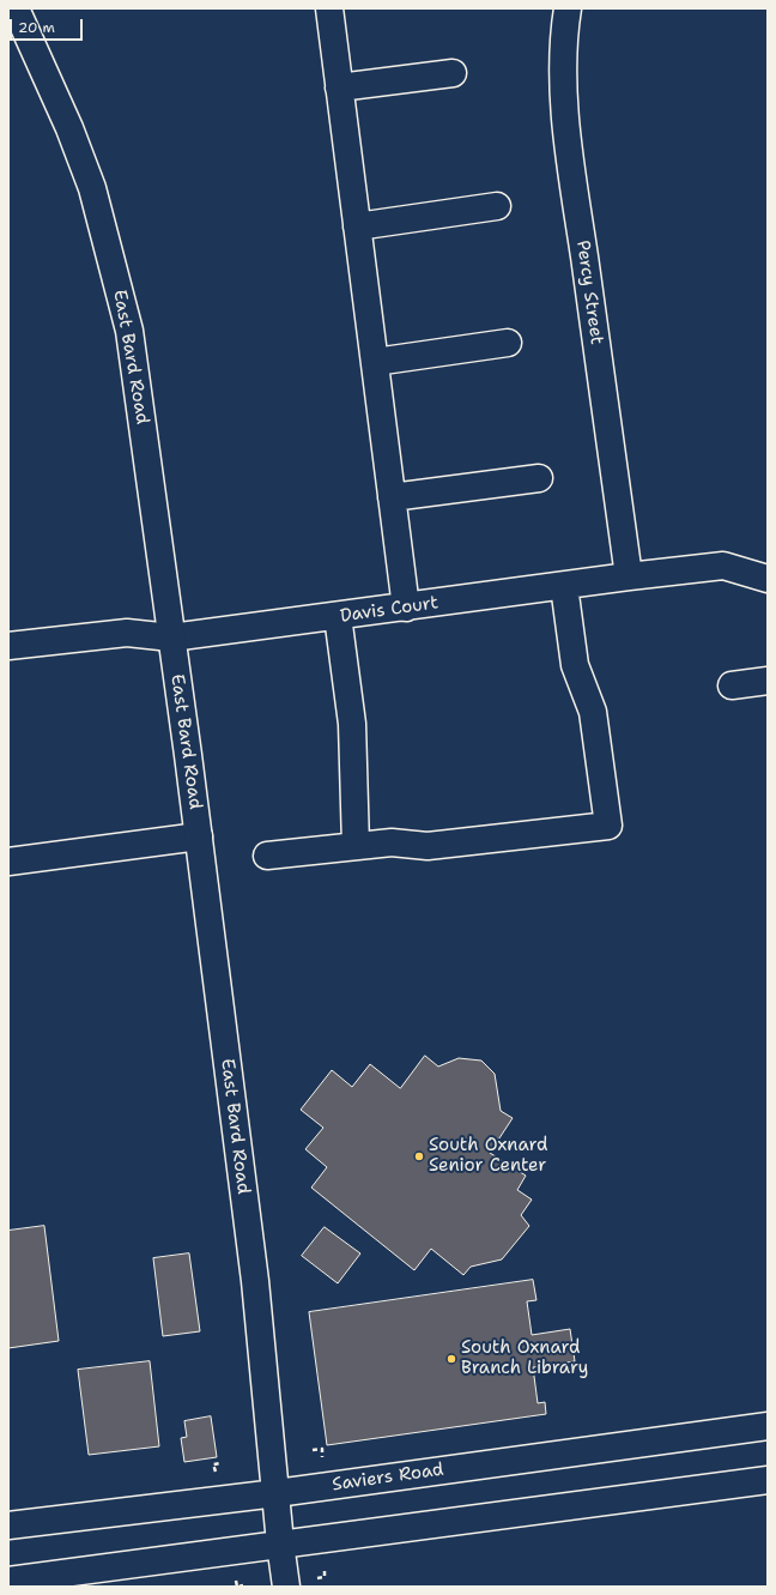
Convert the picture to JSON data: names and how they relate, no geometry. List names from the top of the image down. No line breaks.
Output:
{"streets":{"main road":["Percy Street","East Bard Road","Davis Court","Saviers Road"]},"crossings":[["Percy Street","Davis Court"],["East Bard Road","Davis Court"],["East Bard Road","Saviers Road"]],"places":["South Oxnard Senior Center","South Oxnard Branch Library"],"scale_bar":"20 m"}
